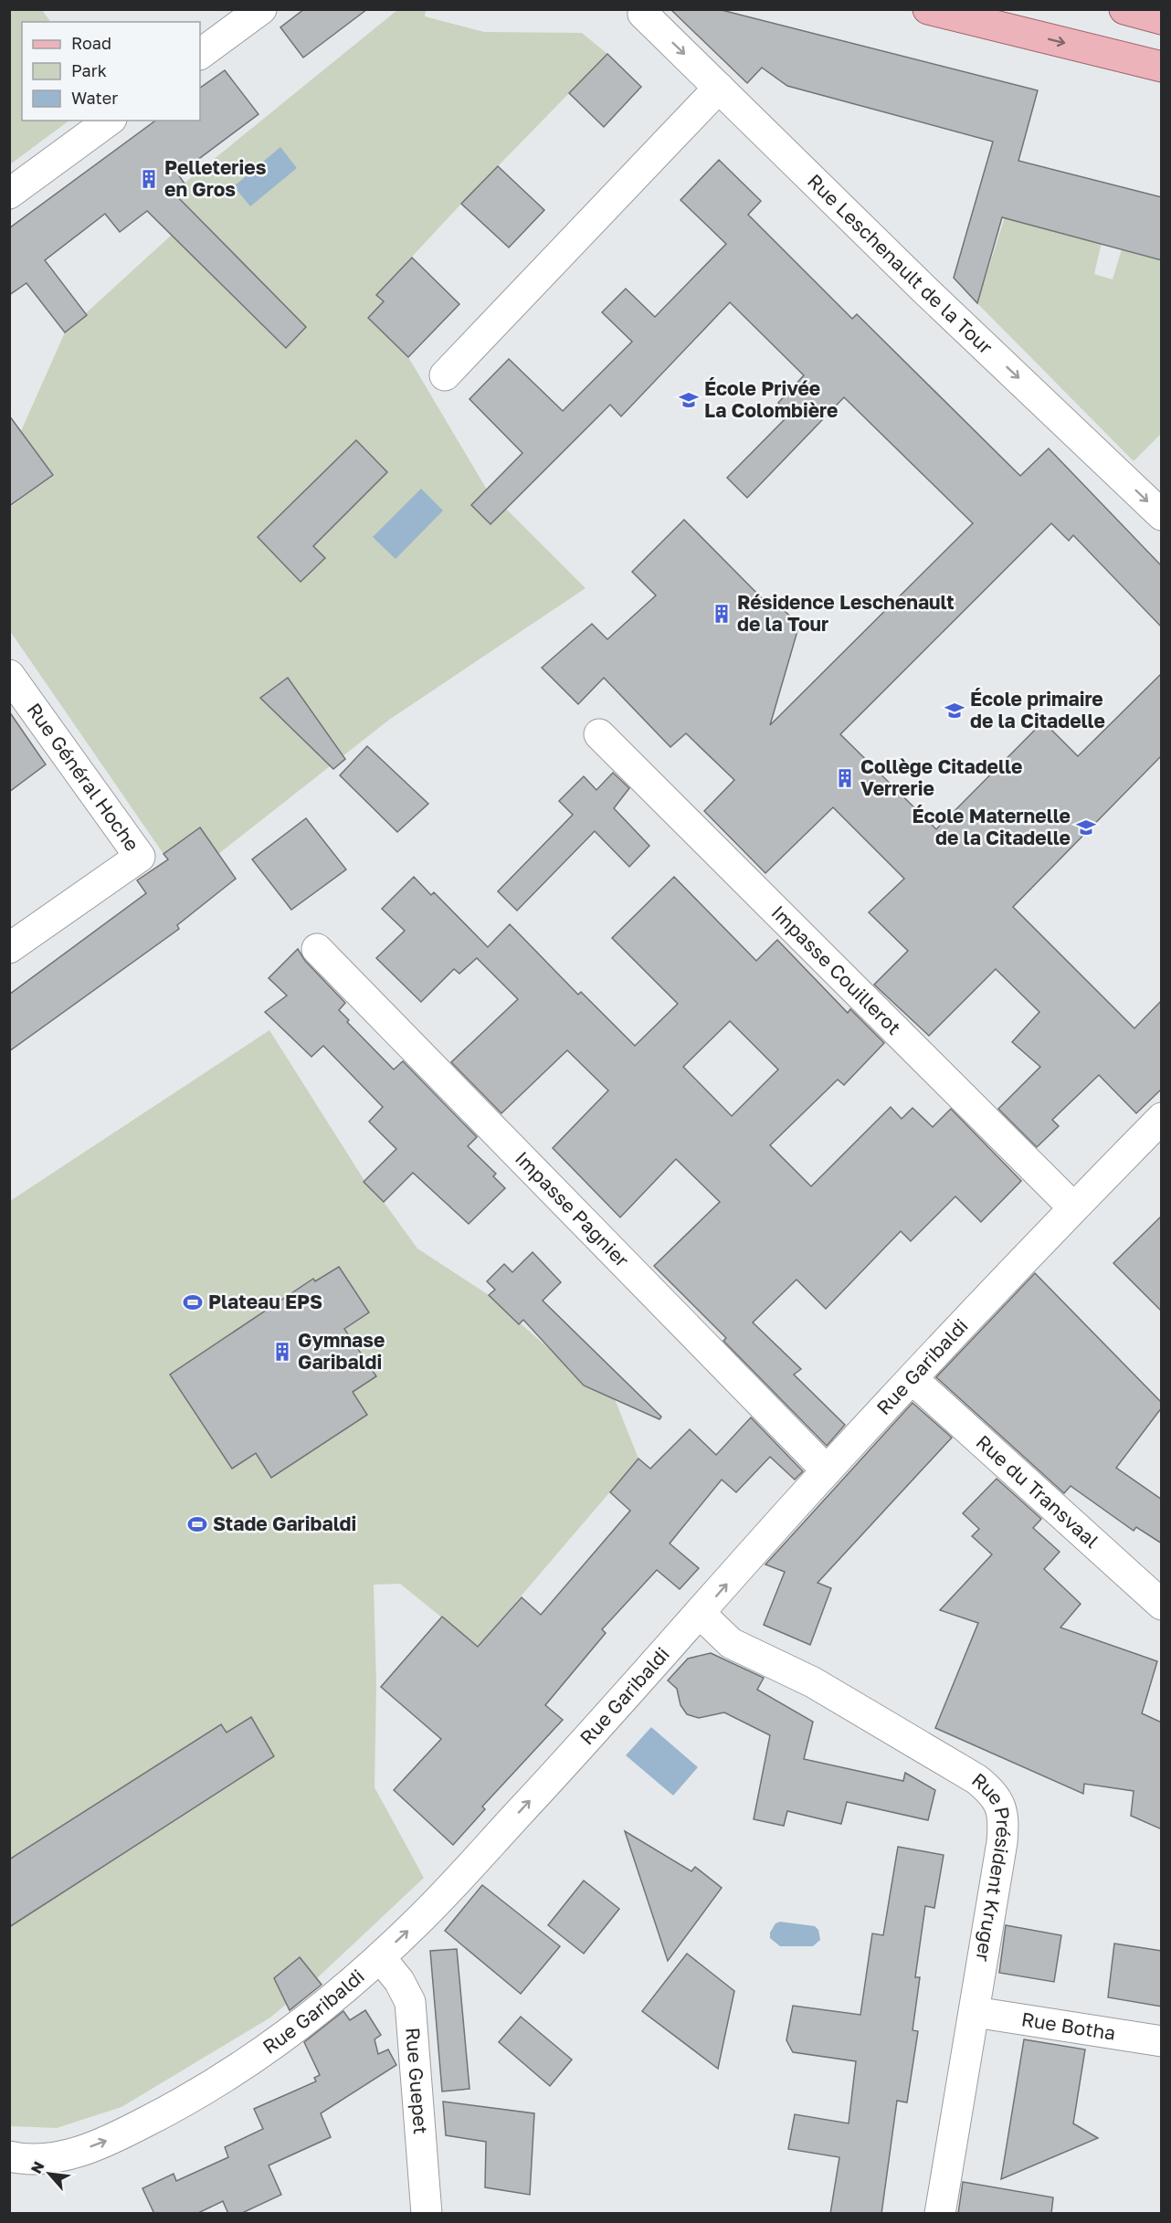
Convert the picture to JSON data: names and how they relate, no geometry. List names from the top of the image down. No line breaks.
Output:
{"streets":{"street":["Rue Leschenault de la Tour","Rue Général Hoche","Impasse Couillerot","Impasse Pagnier","Rue Garibaldi","Rue du Transvaal","Rue Président Kruger","Rue Botha","Rue Guepet"]},"crossings":[["Impasse Couillerot","Rue Garibaldi"],["Impasse Pagnier","Rue Garibaldi"],["Rue Garibaldi","Rue du Transvaal"],["Rue Garibaldi","Rue Président Kruger"],["Rue Garibaldi","Rue Guepet"],["Rue Président Kruger","Rue Botha"]],"one_way":["Rue Leschenault de la Tour","Rue Garibaldi"],"places":{"building":["Pelleteries en Gros","Résidence Leschenault de la Tour","Collège Citadelle Verrerie","Gymnase Garibaldi"],"school or university":["École Privée La Colombière","École primaire de la Citadelle","École Maternelle de la Citadelle"],"sports":["Plateau EPS","Stade Garibaldi"]},"legend":["Road","Park","Water"],"north":"top left"}
